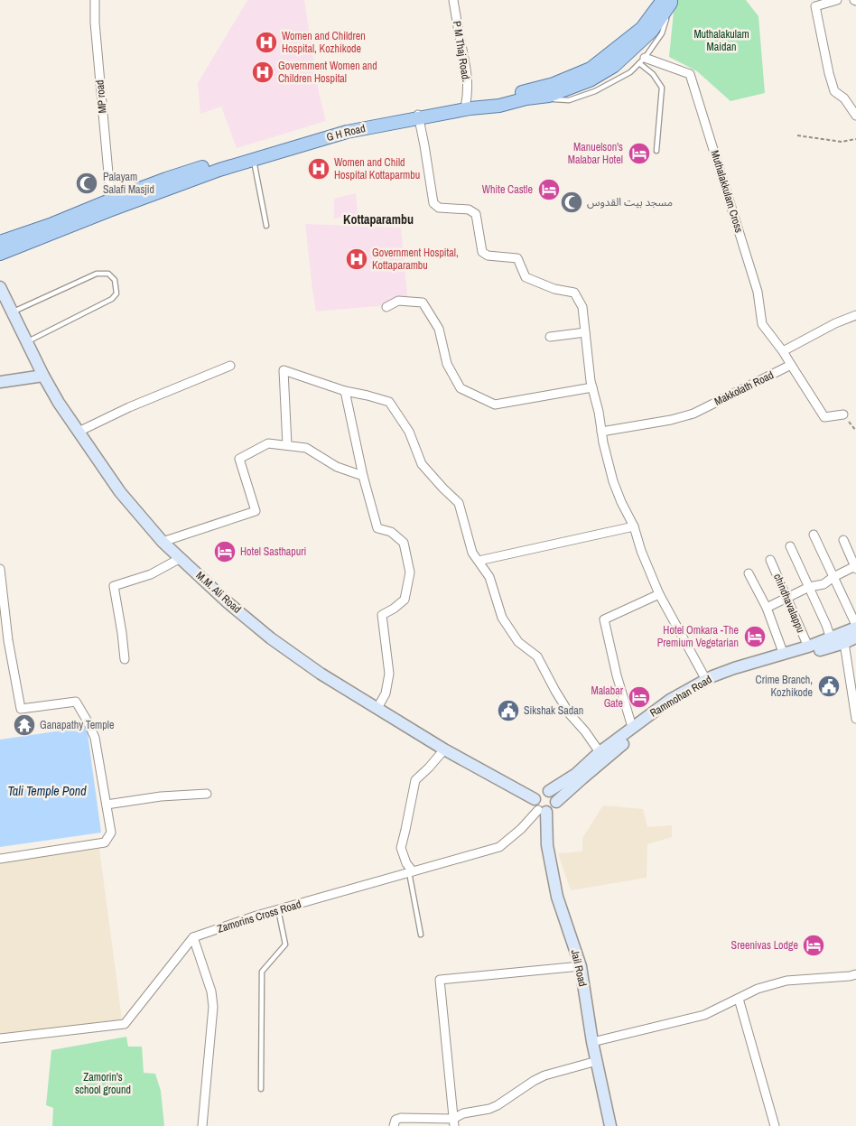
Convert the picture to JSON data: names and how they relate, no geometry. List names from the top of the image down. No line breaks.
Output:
{"streets":{"main road":["G H Road","M.M. Ali Road","Rammohan Road","Jail Road"],"street":["P M Thaj Road.","MP road","Muthalakkulam Cross","Makkolath Road","chindhavalappu","Zamorins Cross Road"]},"crossings":[["P M Thaj Road.","G H Road"],["M.M. Ali Road","Rammohan Road"],["M.M. Ali Road","Zamorins Cross Road"],["M.M. Ali Road","Jail Road"],["chindhavalappu","Rammohan Road"],["Rammohan Road","Zamorins Cross Road"],["Rammohan Road","Jail Road"],["Zamorins Cross Road","Jail Road"]],"districts":["Kottaparambu"],"water":["Tali Temple Pond"],"parks":["Muthalakulam Maidan","Zamorin's school ground"],"places":{"hospital":["Women and Children Hospital, Kozhikode","Government Women and Children Hospital","Women and Child Hospital Kottaparmbu","Government Hospital, Kottaparambu"],"hotel":["Manuelson's Malabar Hotel","White Castle","Hotel Sasthapuri","Hotel Omkara -The Premium Vegetarian","Malabar Gate","Sreenivas Lodge"],"mosque":["Palayam Salafi Masjid","مسجد بیت القدوس"],"public building":["Crime Branch, Kozhikode","Sikshak Sadan"],"temple":["Ganapathy Temple"]}}
